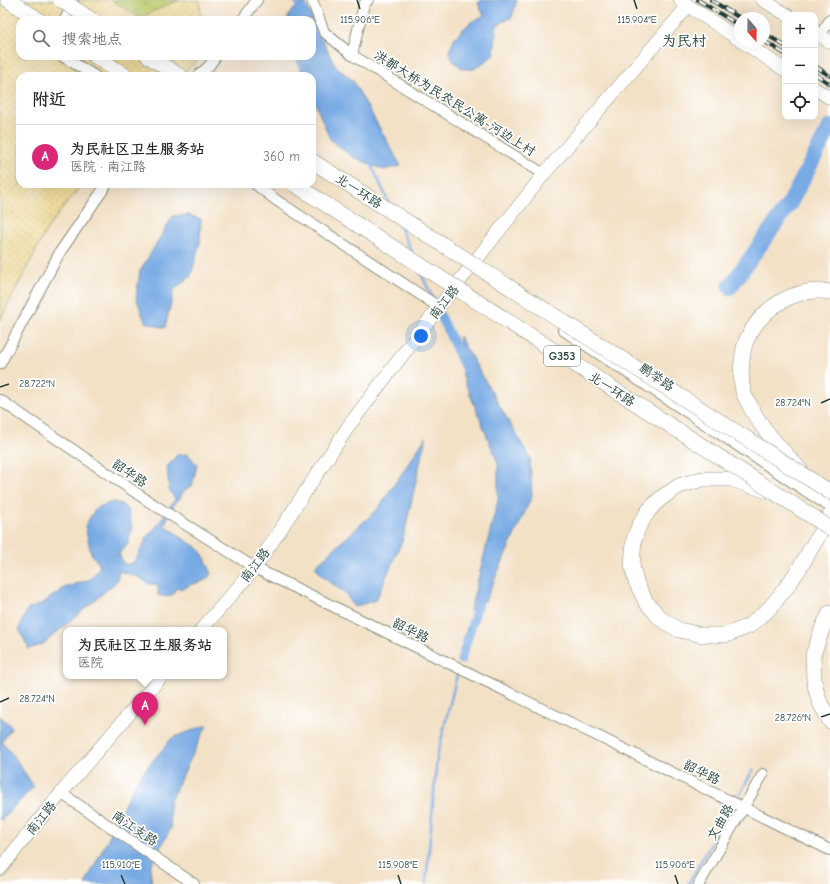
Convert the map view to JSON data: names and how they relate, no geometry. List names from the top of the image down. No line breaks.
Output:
{"streets":{"highway":["北一环路","G353"],"main road":["南江路"],"street":["洪都大桥为民农民公寓-河边上村","鹏举路","韶华路","文曲路","南江支路"]},"crossings":[["洪都大桥为民农民公寓-河边上村","南江路"],["南江路","鹏举路"],["南江路","韶华路"],["南江路","南江支路"],["韶华路","文曲路"]],"districts":["为民村"],"north":"bottom","page":{"map_buttons":["+","−"],"search":"搜索地点","heading":"附近","list":[{"mark":"A","name":"为民社区卫生服务站","note":"医院 · 南江路","value":"360 m"}],"popup":["为民社区卫生服务站","医院"],"pins":"A"},"coordinates":["115.906°E","115.904°E","28.722°N","28.724°N","28.726°N","115.910°E","115.908°E"]}
